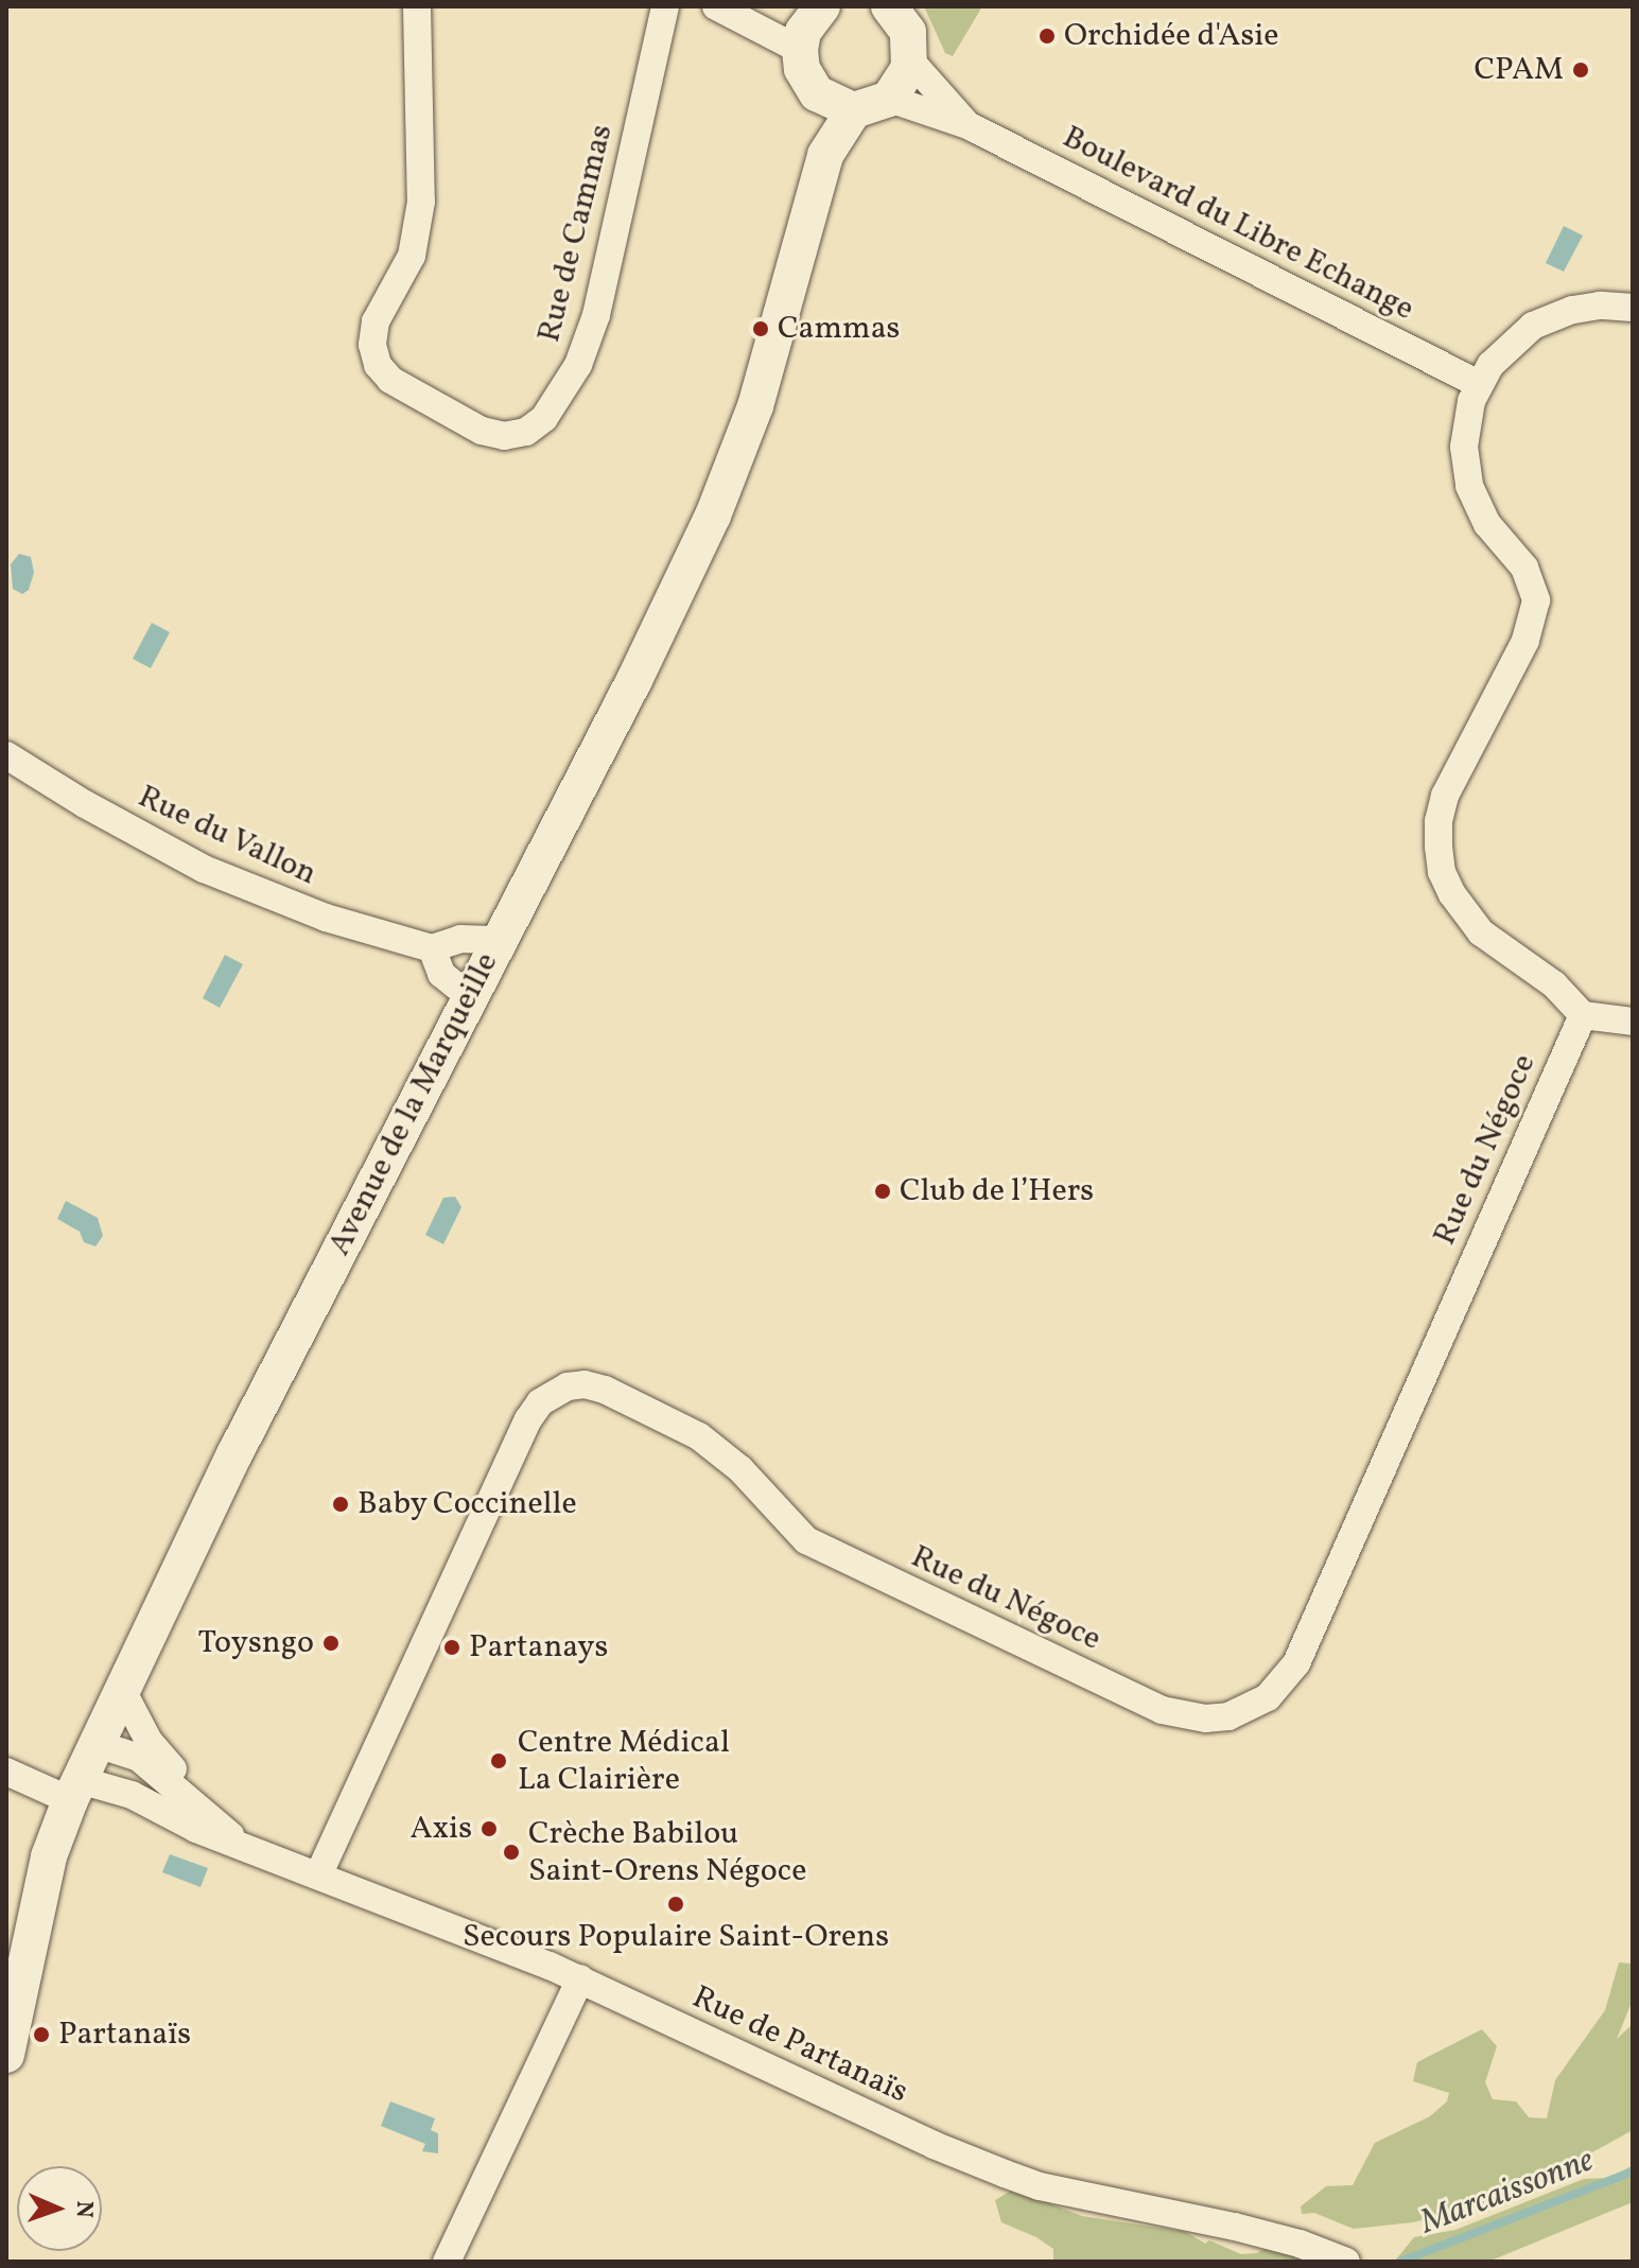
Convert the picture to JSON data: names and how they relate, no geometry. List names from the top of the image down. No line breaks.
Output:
{"streets":{"street":["Boulevard du Libre Echange","Rue de Cammas","Rue du Vallon","Avenue de la Marqueille","Rue du Négoce","Rue de Partanaïs"]},"crossings":[["Rue du Vallon","Avenue de la Marqueille"],["Avenue de la Marqueille","Rue de Partanaïs"],["Rue du Négoce","Rue de Partanaïs"]],"water":["Marcaissonne"],"places":["Orchidée d'Asie","CPAM","Cammas","Club de l’Hers","Baby Coccinelle","Toysngo","Partanays","Centre Médical La Clairière","Axis","Crèche Babilou Saint-Orens Négoce","Secours Populaire Saint-Orens","Partanaïs"],"north":"right"}
